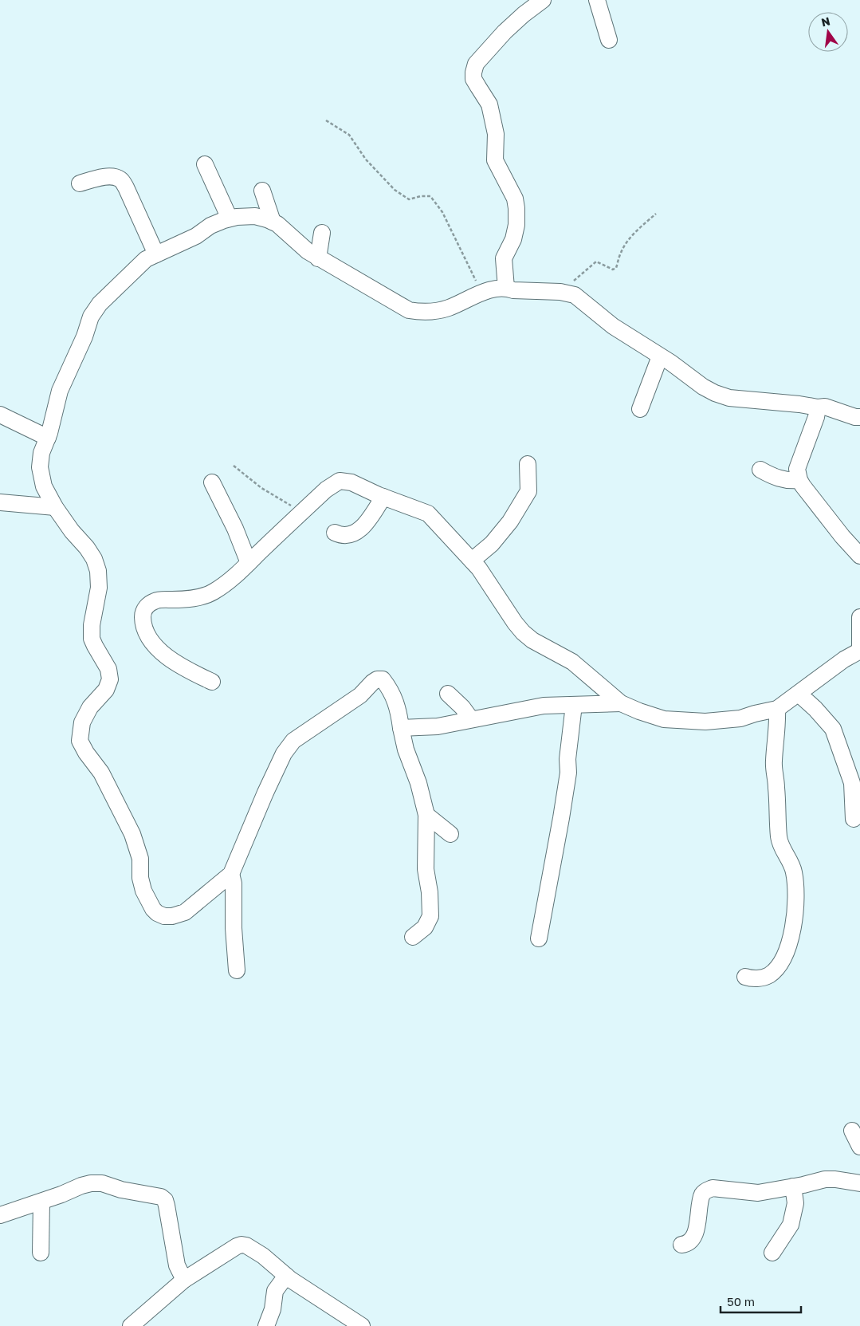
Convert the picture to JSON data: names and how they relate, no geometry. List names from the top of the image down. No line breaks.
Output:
{"scale_bar":"50 m","north":"top"}
